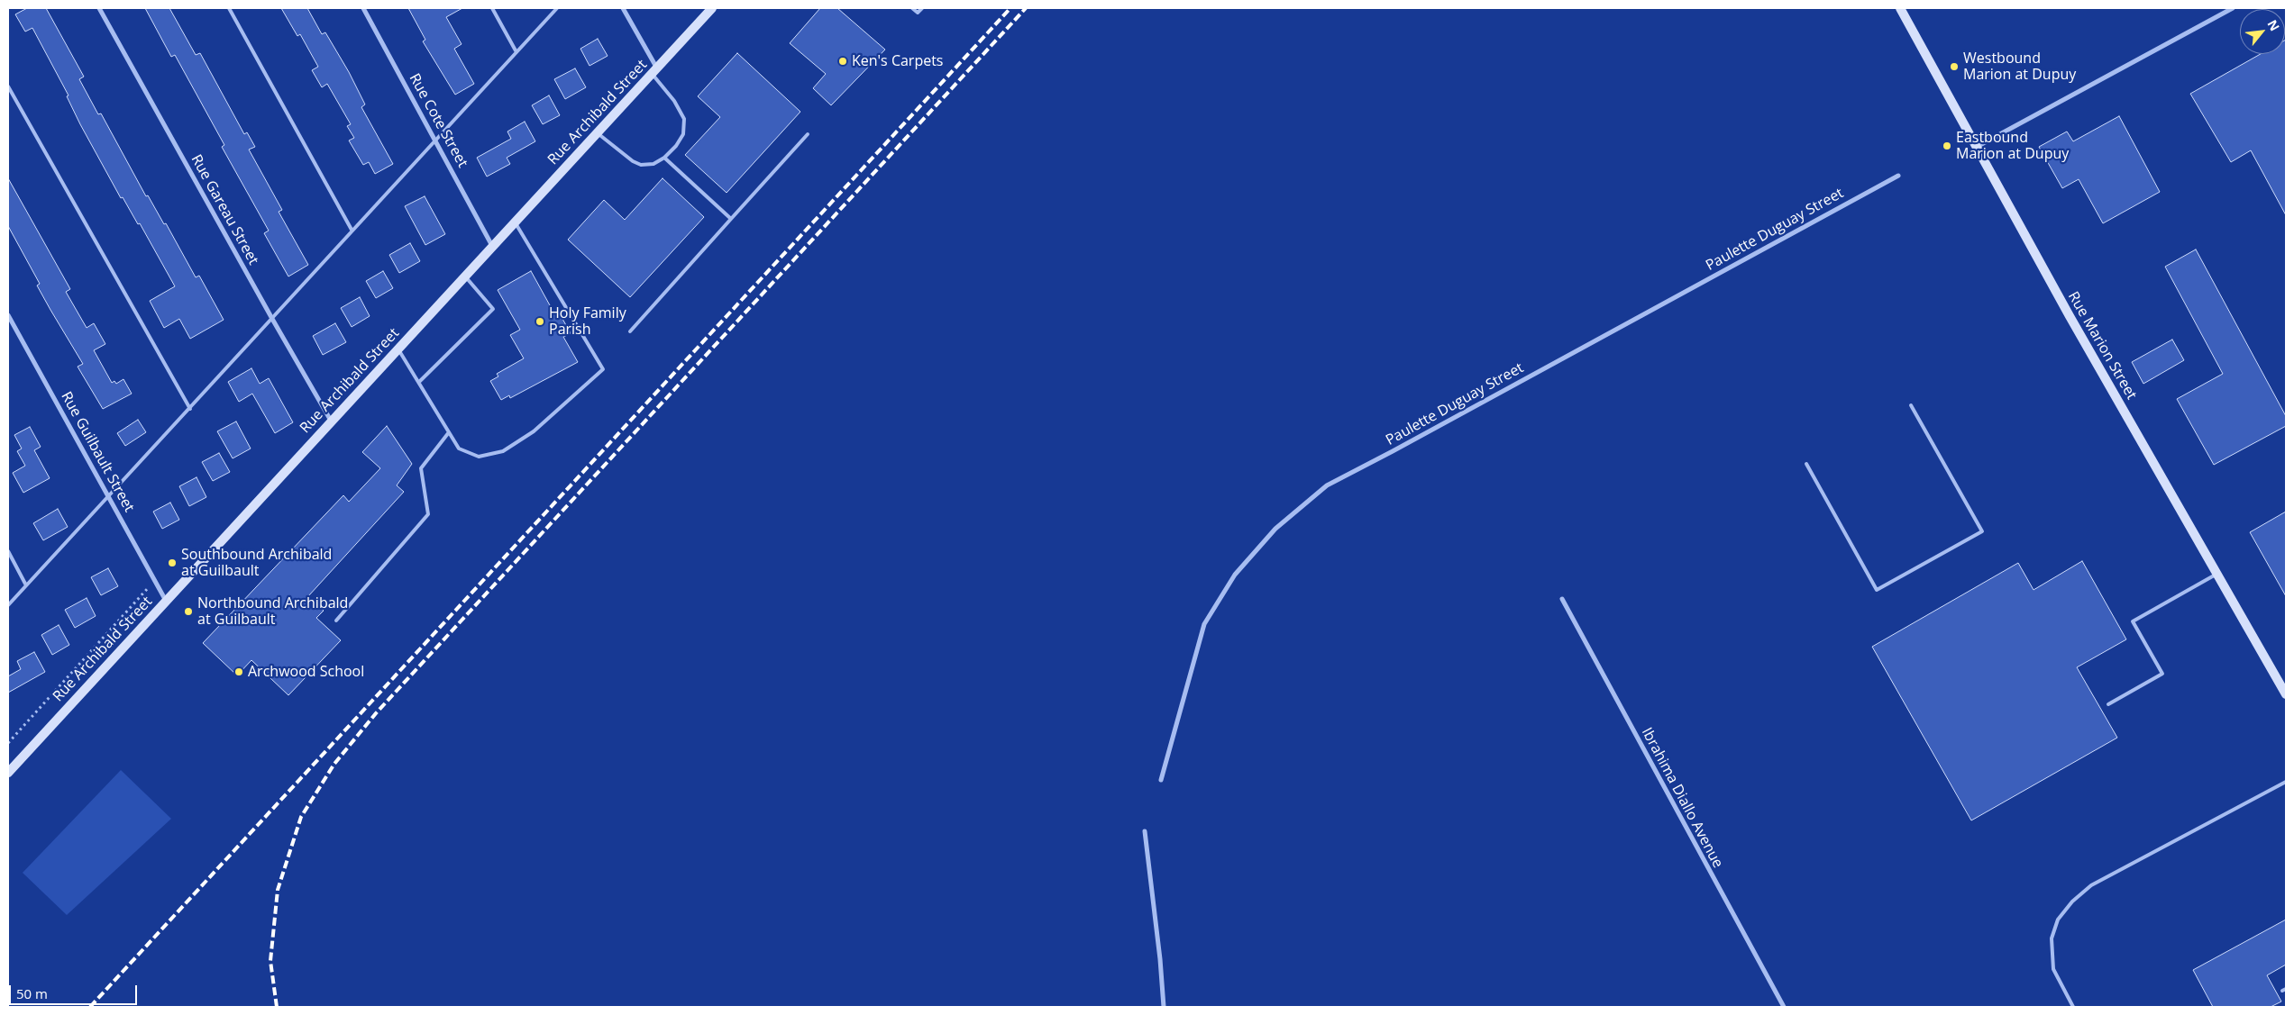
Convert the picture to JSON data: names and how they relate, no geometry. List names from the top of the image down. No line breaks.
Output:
{"streets":{"main road":["Rue Archibald Street","Rue Marion Street"],"street":["Rue Cote Street","Rue Gareau Street","Paulette Duguay Street","Rue Guilbault Street","Ibrahima Diallo Avenue"]},"crossings":[["Rue Archibald Street","Rue Cote Street"],["Rue Archibald Street","Rue Gareau Street"],["Rue Archibald Street","Rue Guilbault Street"]],"places":["Ken's Carpets","Westbound Marion at Dupuy","Eastbound Marion at Dupuy","Holy Family Parish","Southbound Archibald at Guilbault","Northbound Archibald at Guilbault","Archwood School"],"scale_bar":"50 m","north":"top right"}
